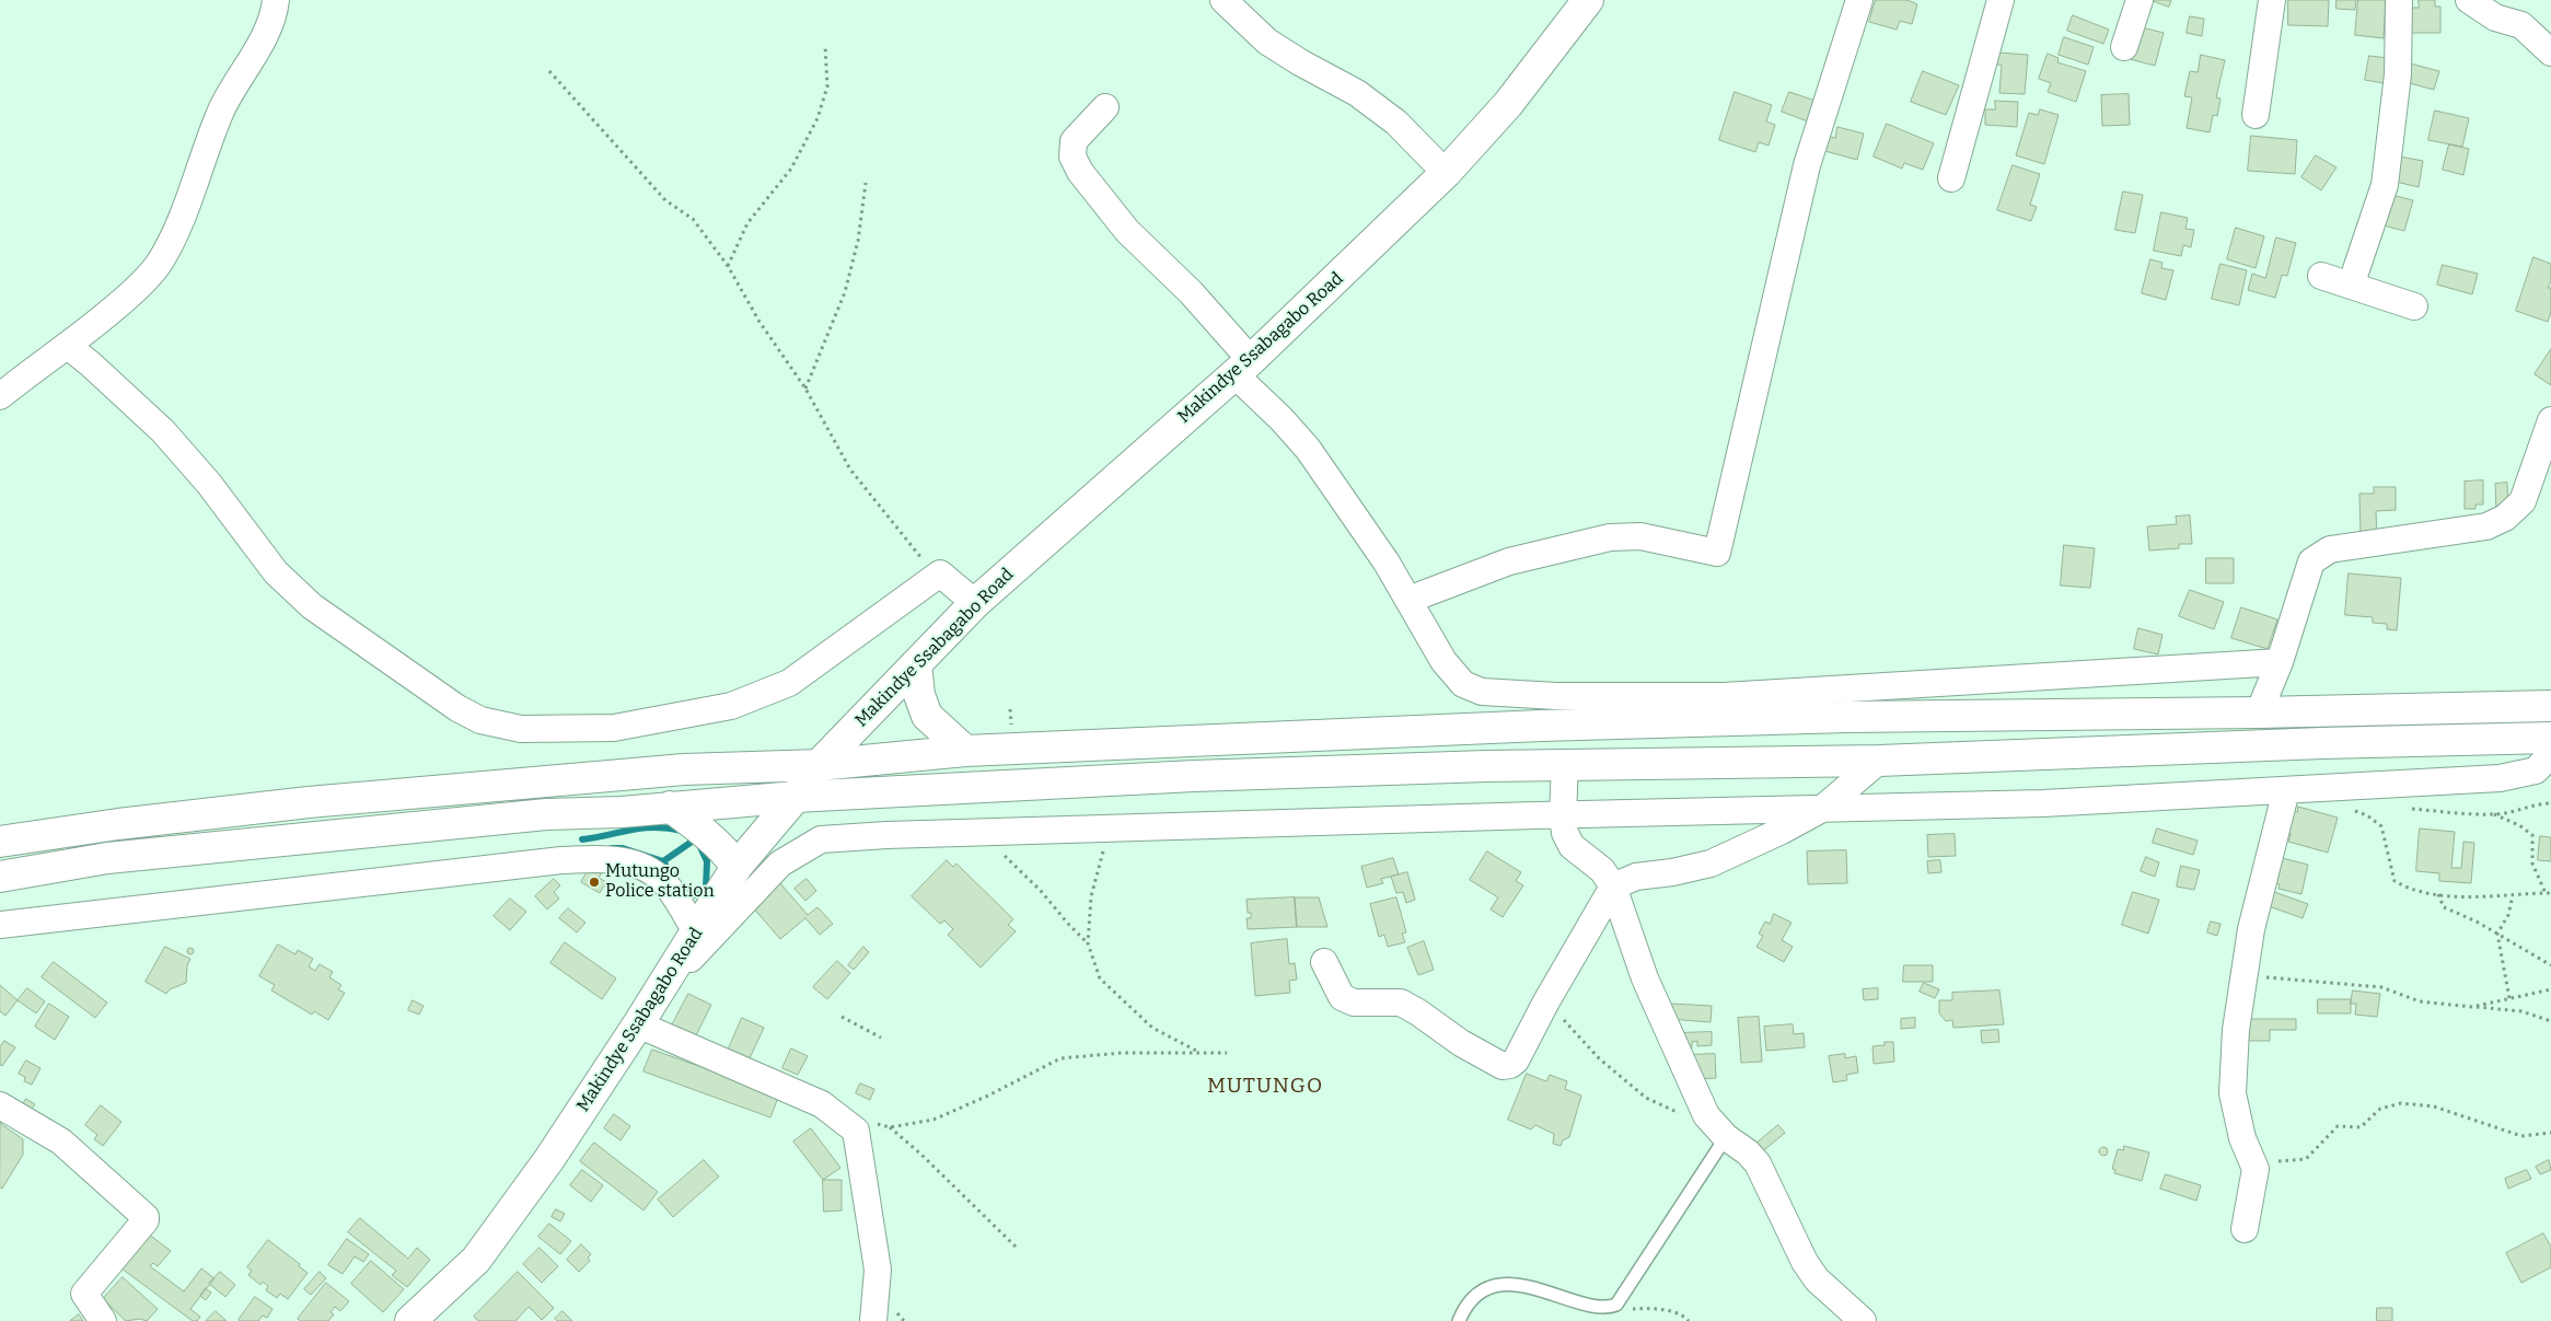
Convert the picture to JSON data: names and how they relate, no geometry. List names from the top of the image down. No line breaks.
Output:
{"streets":{"main road":["Makindye Ssabagabo Road"]},"districts":["MUTUNGO"],"places":["Mutungo Police station"]}
